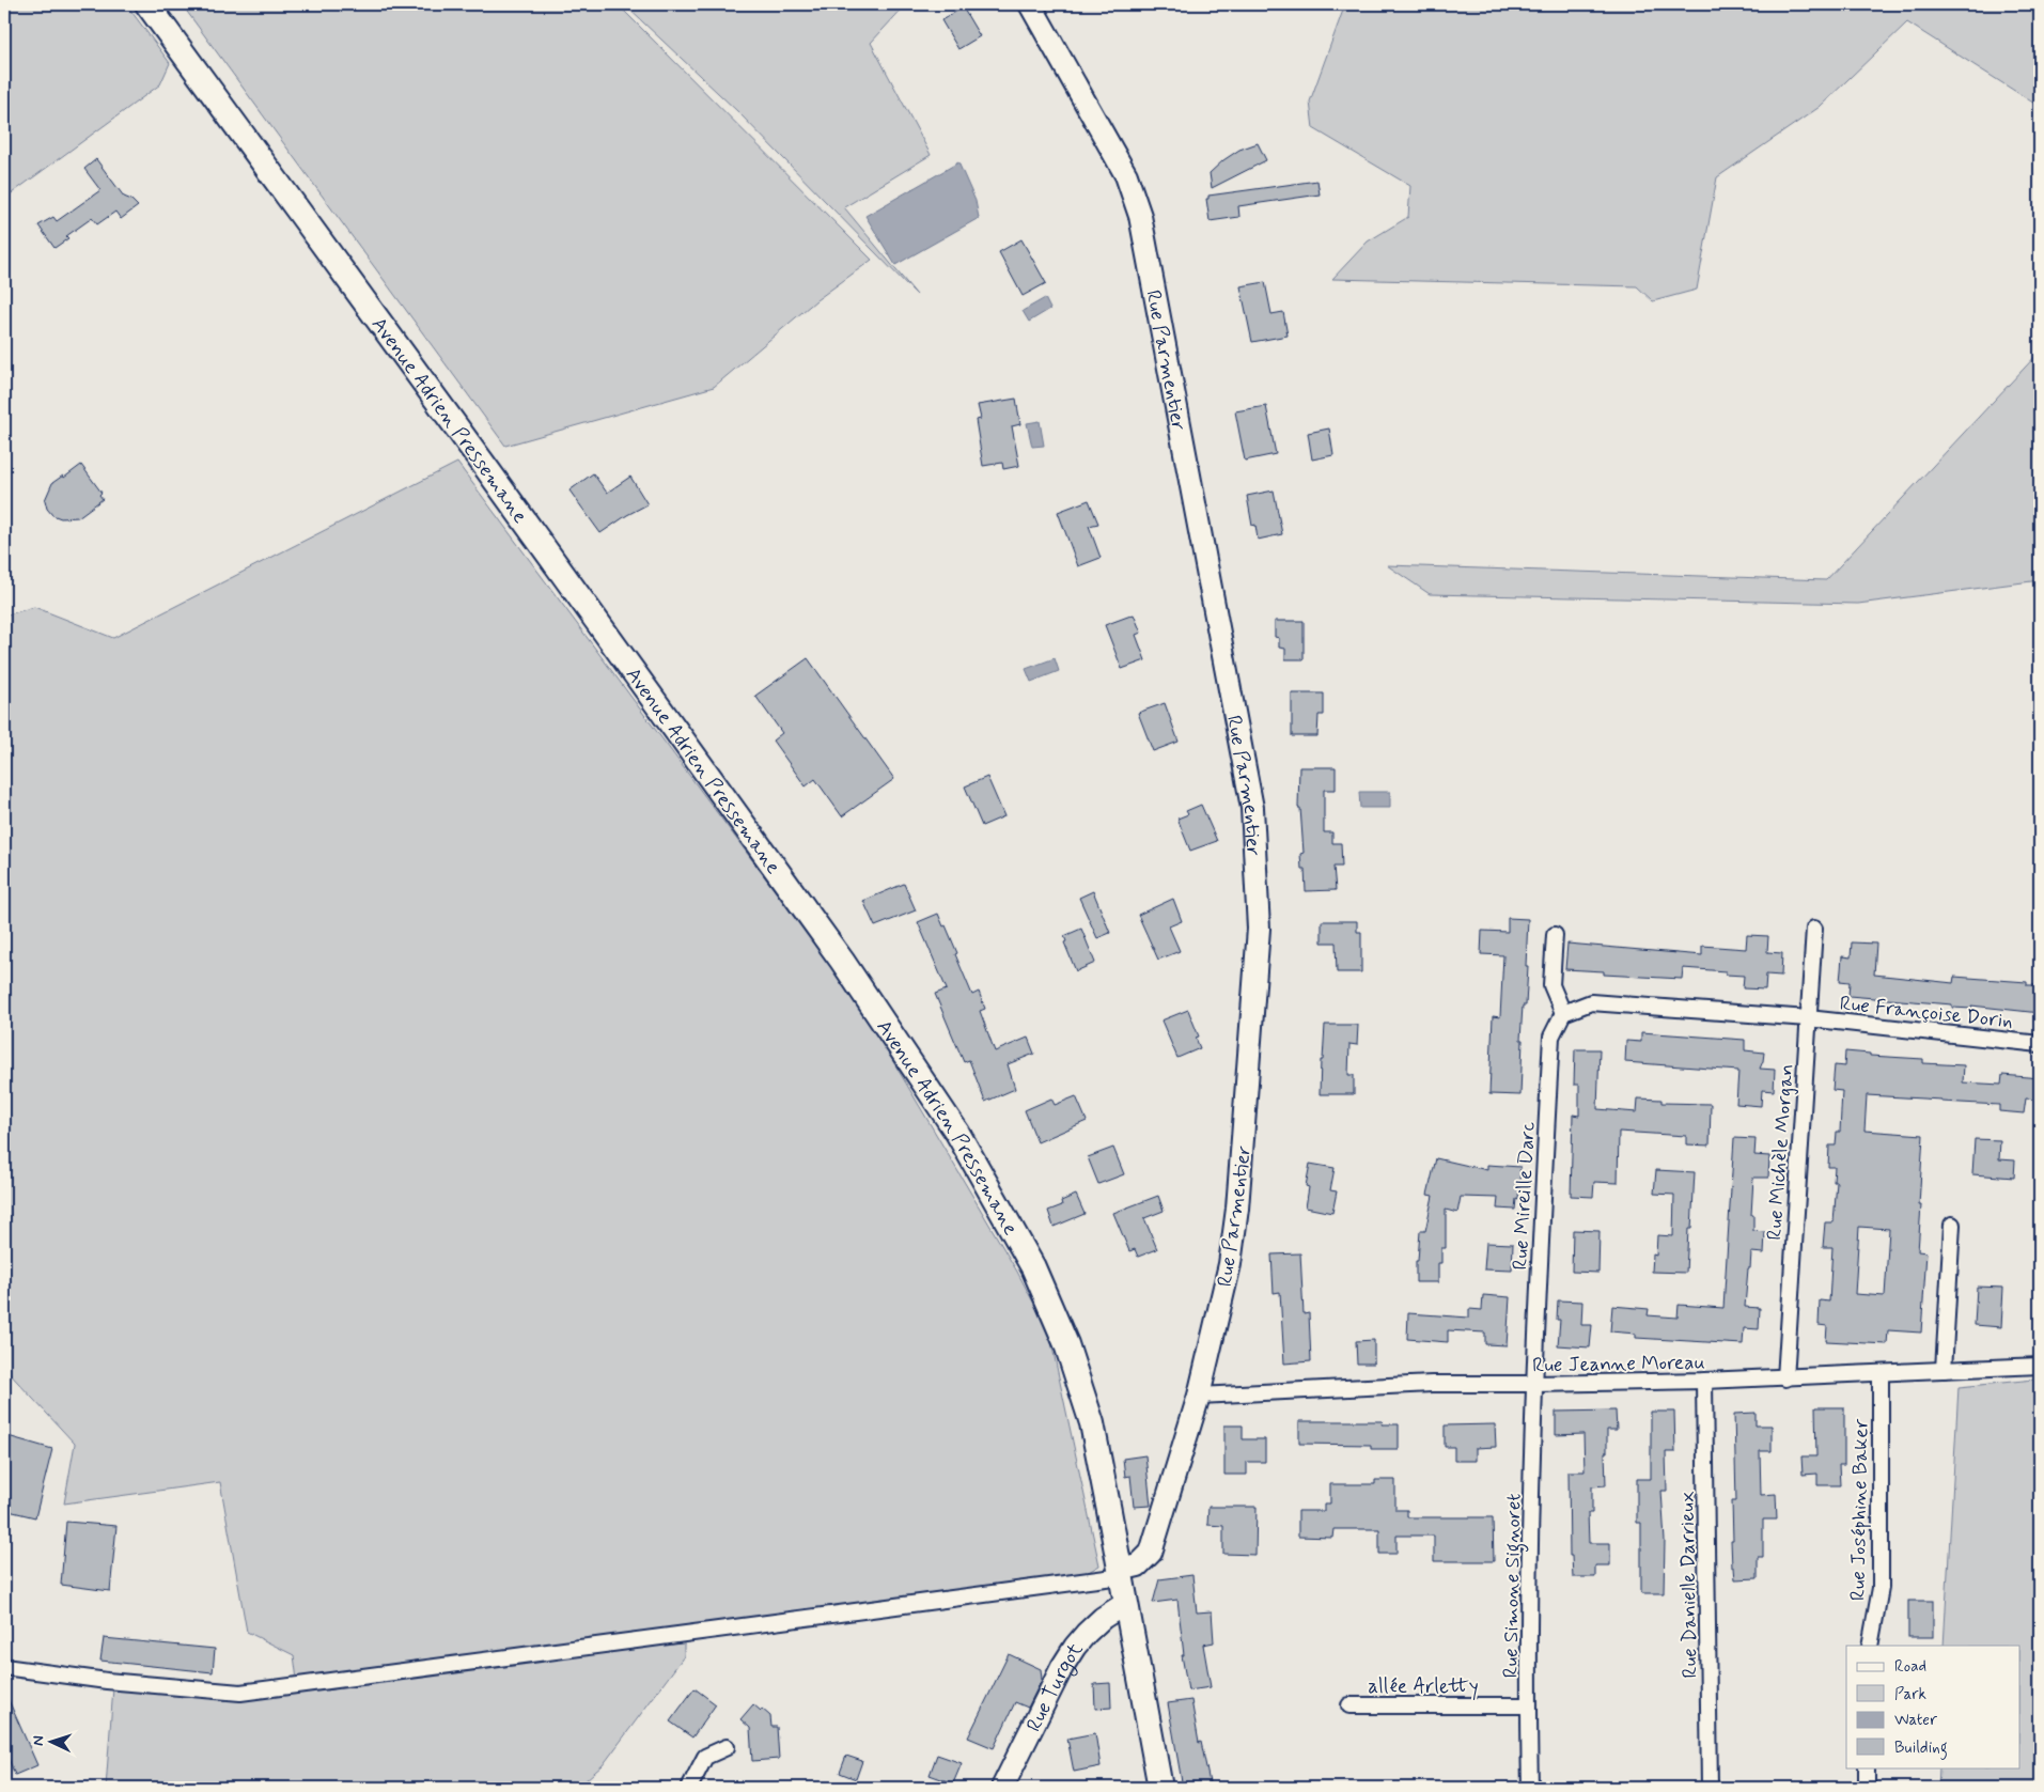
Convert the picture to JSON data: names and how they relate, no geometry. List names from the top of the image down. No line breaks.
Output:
{"streets":{"main road":["Avenue Adrien Pressemane"],"street":["Rue Parmentier","Rue Françoise Dorin","Rue Michèle Morgan","Rue Mireille Darc","Rue Jeanne Moreau","Rue Joséphine Baker","Rue Danielle Darrieux","Rue Simone Signoret","allée Arletty","Rue Turgot"]},"crossings":[["Rue Parmentier","Avenue Adrien Pressemane"],["Rue Parmentier","Rue Jeanne Moreau"],["Avenue Adrien Pressemane","Rue Turgot"],["Rue Françoise Dorin","Rue Michèle Morgan"],["Rue Michèle Morgan","Rue Jeanne Moreau"],["Rue Mireille Darc","Rue Jeanne Moreau"],["Rue Mireille Darc","Rue Simone Signoret"],["Rue Jeanne Moreau","Rue Joséphine Baker"],["Rue Jeanne Moreau","Rue Danielle Darrieux"],["Rue Jeanne Moreau","Rue Simone Signoret"],["Rue Simone Signoret","allée Arletty"]],"legend":["Road","Park","Water","Building"],"north":"left"}
